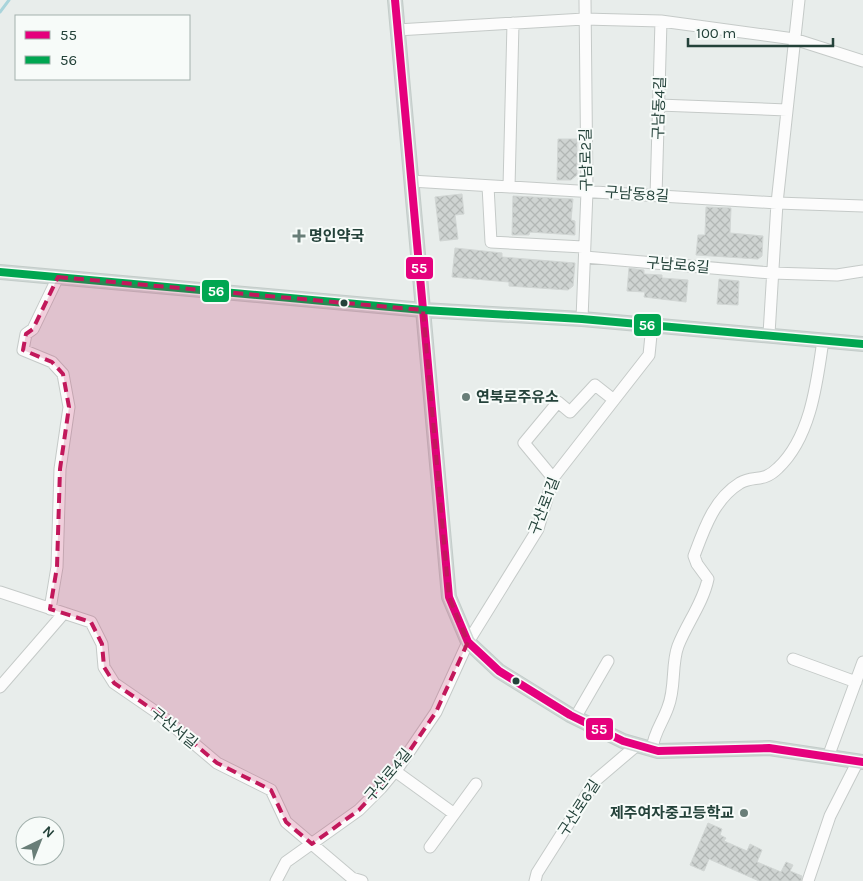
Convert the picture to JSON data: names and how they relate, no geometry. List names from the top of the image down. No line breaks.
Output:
{"streets":{"street":["구남동4길","구남로2길","구남동8길","구남로6길","구산로1길","구산서길","구산로4길","구산로6길"]},"crossings":[["구남동4길","구남동8길"],["구남로2길","구남동8길"],["구남로2길","구남로6길"],["구남동8길","구남로6길"],["구산로1길","구산로4길"],["구산서길","구산로4길"]],"places":{"health":["명인약국"],"other":["연북로주유소","제주여자중고등학교"]},"lines":["transit line 55","transit line 56"],"legend":["55","56"],"scale_bar":"100 m","north":"top right"}
